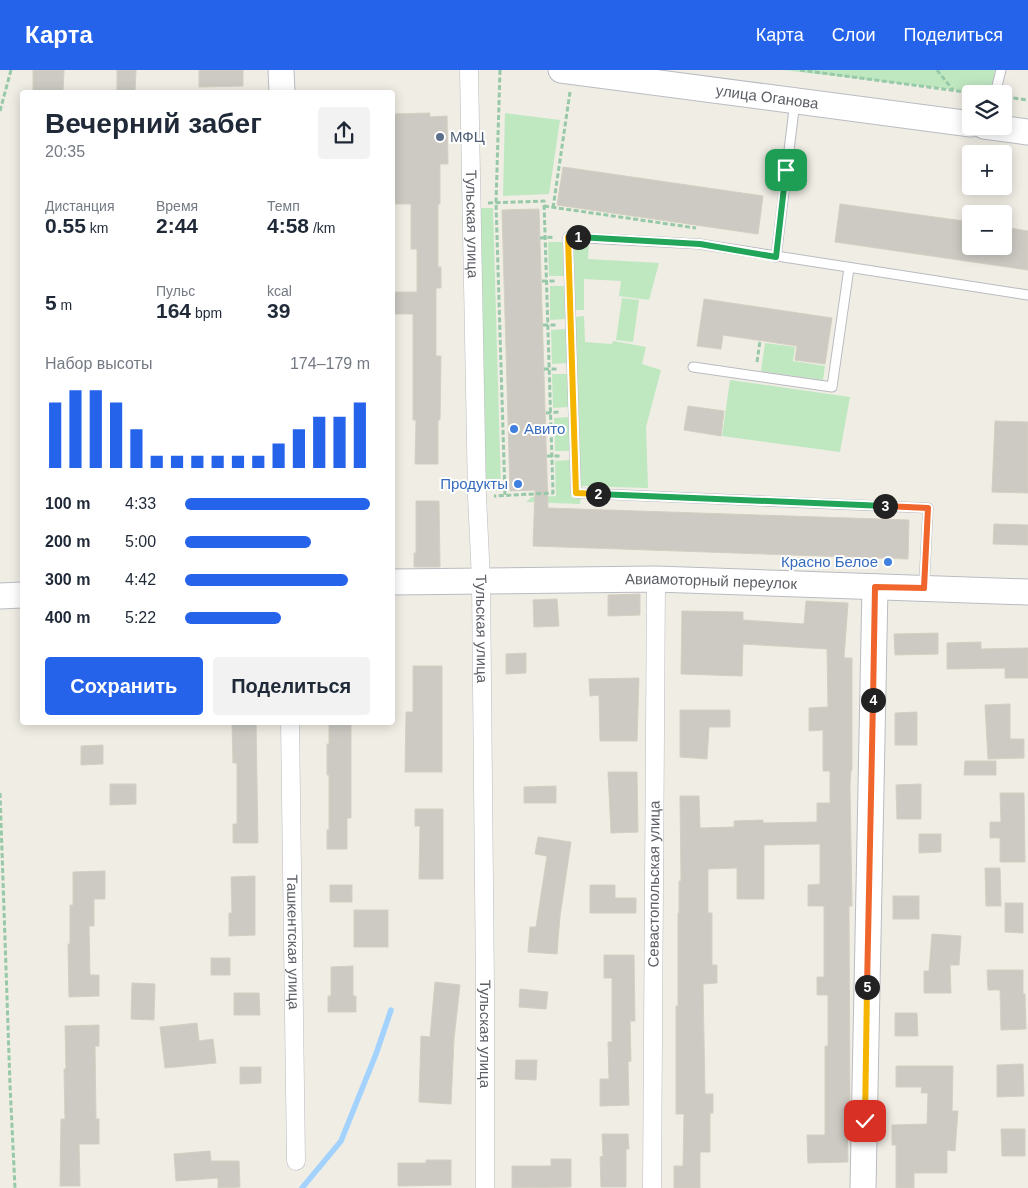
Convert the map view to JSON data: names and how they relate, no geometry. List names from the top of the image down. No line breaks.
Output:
{"streets":{"street":["улица Оганова","Тульская улица","Авиамоторный переулок","Севастопольская улица","Ташкентская улица"]},"crossings":[["Тульская улица","Авиамоторный переулок"],["Авиамоторный переулок","Севастопольская улица"]],"places":["МФЦ","Авито","Продукты","Красно Белое"],"page":{"header":"Карта","nav":["Карта","Слои","Поделиться"],"map_buttons":["+","−"],"heading":["Вечерний забег","20:35"],"stats":[["Дистанция","0.55 km"],["Время","2:44"],["Темп","4:58 /km"],["5 m"],["Пульс","164 bpm"],["kcal","39"]],"pins":["1","2","3","4","5"],"chart":["Набор высоты","174–179 m"],"list":[{"name":"100 m","note":"4:33"},{"name":"200 m","note":"5:00"},{"name":"300 m","note":"4:42"},{"name":"400 m","note":"5:22"}],"buttons":["Сохранить","Поделиться"]}}
